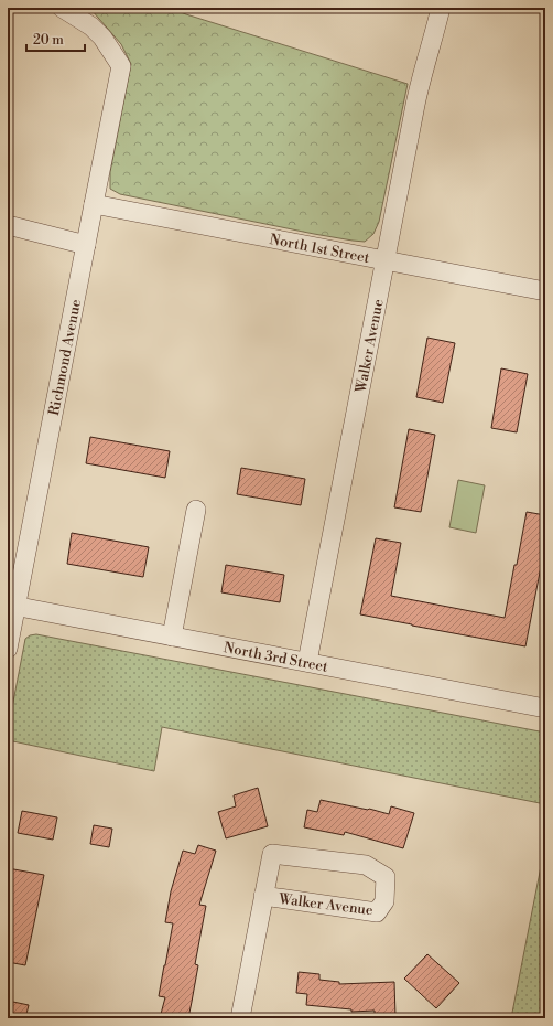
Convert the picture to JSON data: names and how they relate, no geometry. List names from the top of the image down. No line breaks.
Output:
{"streets":{"street":["North 1st Street","Walker Avenue","Richmond Avenue","North 3rd Street"]},"crossings":[["North 1st Street","Walker Avenue"],["North 1st Street","Richmond Avenue"],["Walker Avenue","North 3rd Street"],["Richmond Avenue","North 3rd Street"]],"scale_bar":"20 m"}
